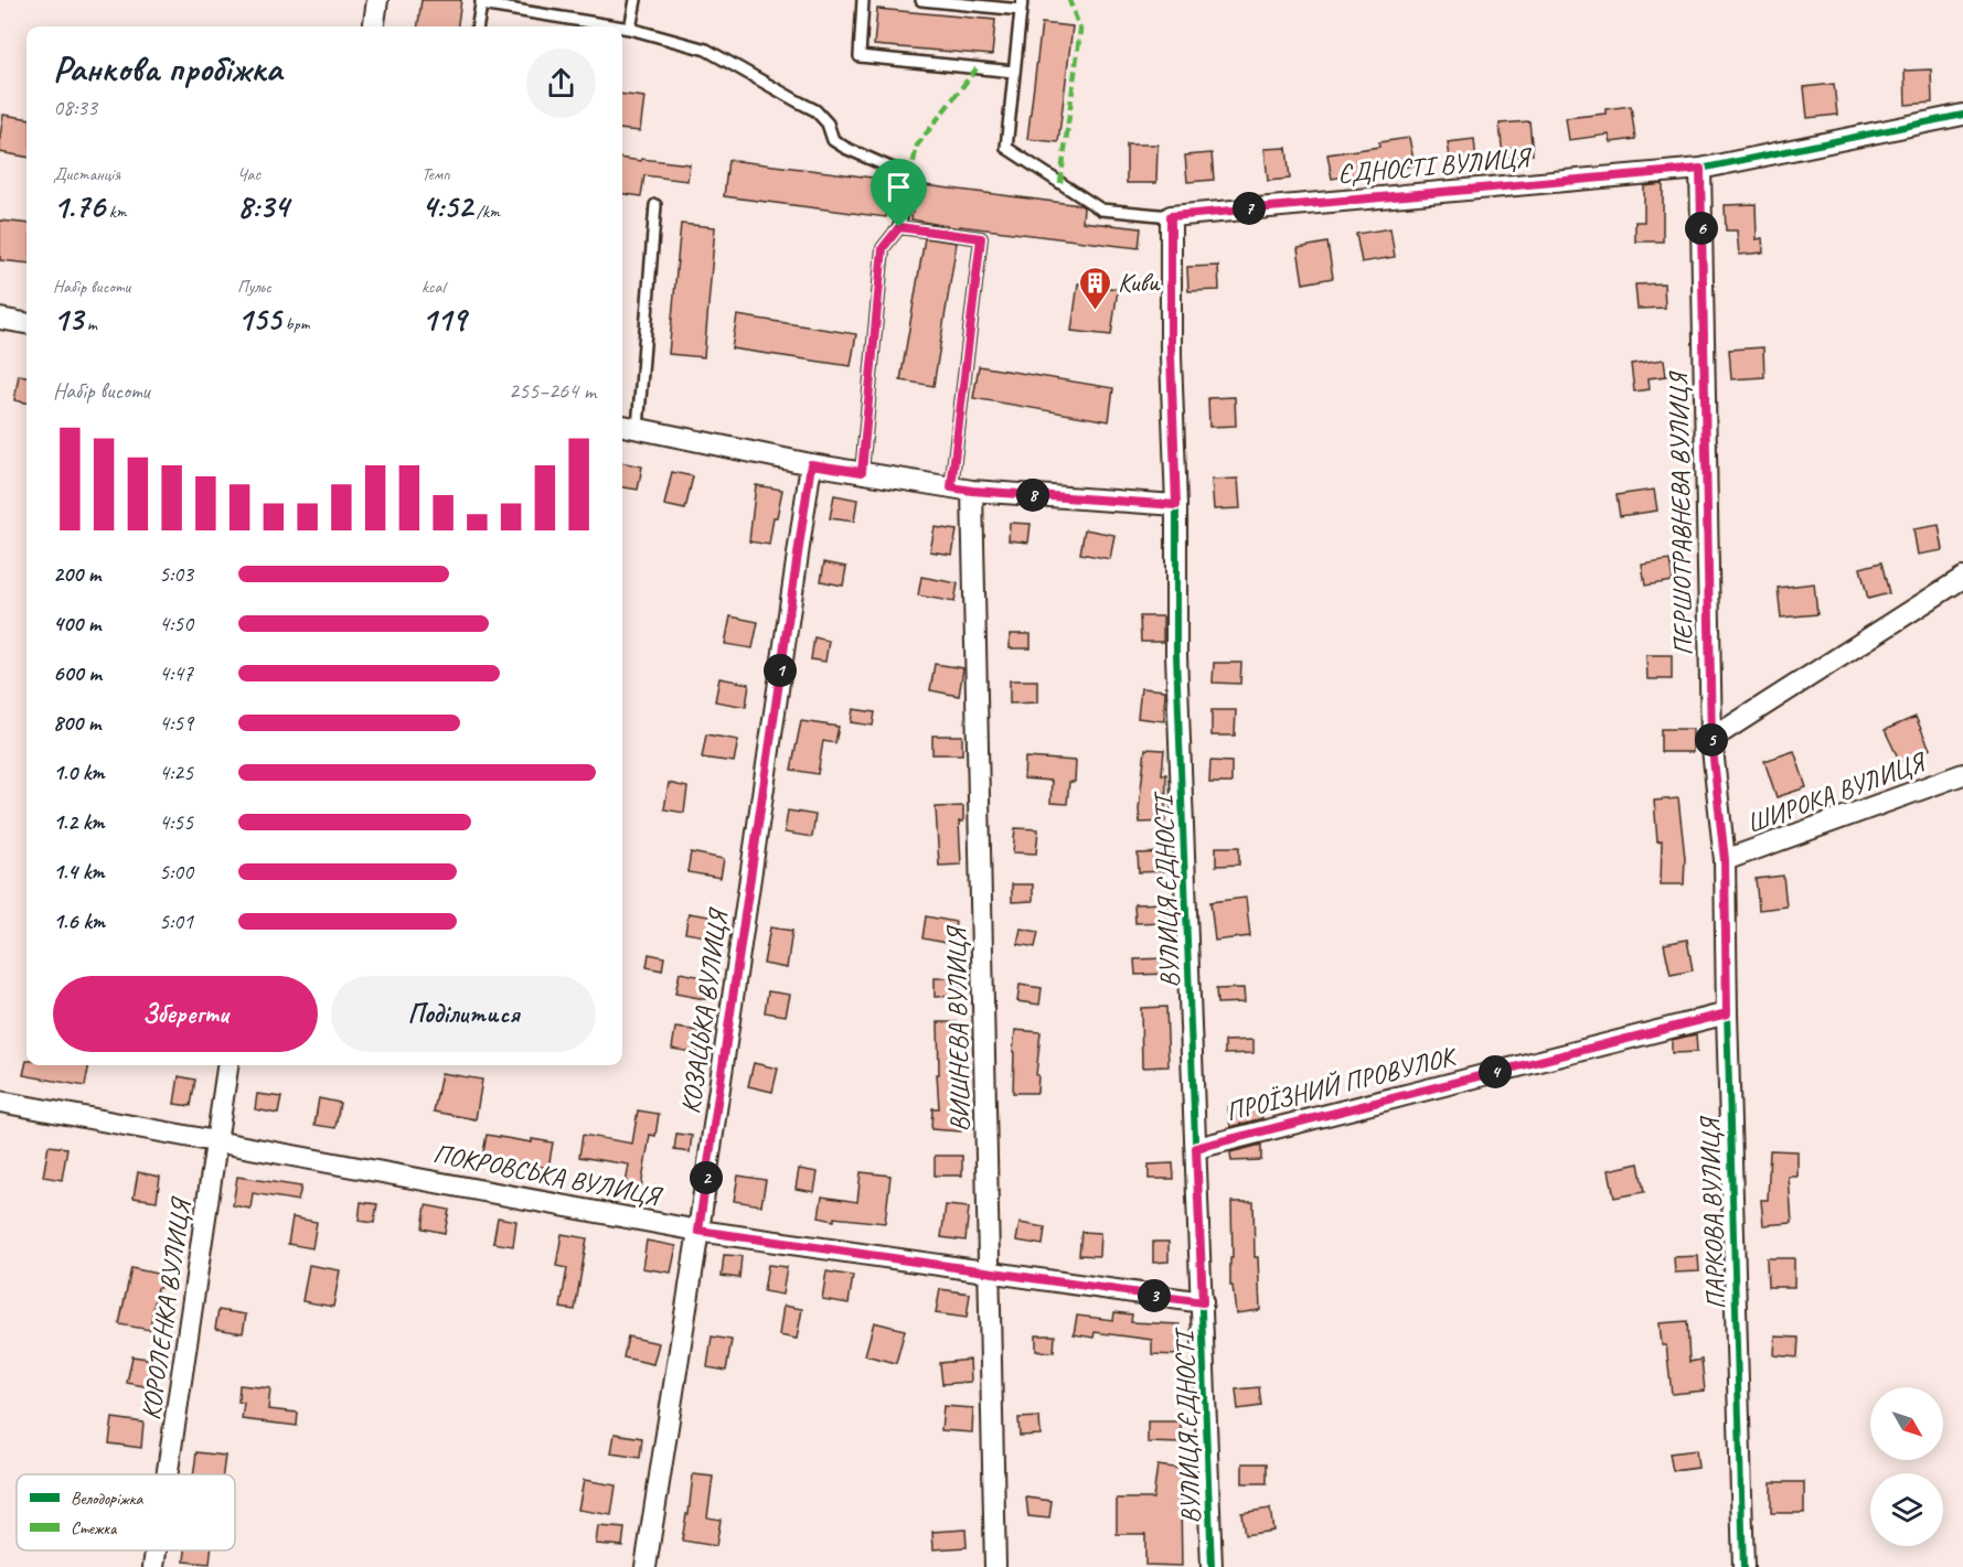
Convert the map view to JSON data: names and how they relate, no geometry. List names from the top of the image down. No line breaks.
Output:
{"streets":{"street":["ЄДНОСТІ ВУЛИЦЯ","ПЕРШОТРАВНЕВА ВУЛИЦЯ","ШИРОКА ВУЛИЦЯ","ВУЛИЦЯ ЄДНОСТІ","КОЗАЦЬКА ВУЛИЦЯ","ВИШНЕВА ВУЛИЦЯ","ПРОЇЗНИЙ ПРОВУЛОК","ПОКРОВСЬКА ВУЛИЦЯ","ПАРКОВА ВУЛИЦЯ","КОРОЛЕНКА ВУЛИЦЯ"]},"crossings":[["ЄДНОСТІ ВУЛИЦЯ","ПЕРШОТРАВНЕВА ВУЛИЦЯ"],["ЄДНОСТІ ВУЛИЦЯ","ВУЛИЦЯ ЄДНОСТІ"],["ПЕРШОТРАВНЕВА ВУЛИЦЯ","ШИРОКА ВУЛИЦЯ"],["ПЕРШОТРАВНЕВА ВУЛИЦЯ","ПАРКОВА ВУЛИЦЯ"],["ШИРОКА ВУЛИЦЯ","ПАРКОВА ВУЛИЦЯ"],["ВУЛИЦЯ ЄДНОСТІ","ПРОЇЗНИЙ ПРОВУЛОК"],["ВУЛИЦЯ ЄДНОСТІ","ПОКРОВСЬКА ВУЛИЦЯ"],["КОЗАЦЬКА ВУЛИЦЯ","ПОКРОВСЬКА ВУЛИЦЯ"],["ВИШНЕВА ВУЛИЦЯ","ПОКРОВСЬКА ВУЛИЦЯ"],["ПРОЇЗНИЙ ПРОВУЛОК","ПАРКОВА ВУЛИЦЯ"],["ПОКРОВСЬКА ВУЛИЦЯ","КОРОЛЕНКА ВУЛИЦЯ"]],"places":{"building":["Киви"]},"legend":["Велодоріжка","Стежка"],"north":"bottom right","page":{"heading":["Ранкова пробіжка","08:33"],"stats":[["Дистанція","1.76 km"],["Час","8:34"],["Темп","4:52 /km"],["Набір висоти","13 m"],["Пульс","155 bpm"],["kcal","119"]],"pins":["7","6","8","1","5","4","2","3"],"chart":["Набір висоти","255–264 m"],"list":[{"name":"200 m","note":"5:03"},{"name":"400 m","note":"4:50"},{"name":"600 m","note":"4:47"},{"name":"800 m","note":"4:59"},{"name":"1.0 km","note":"4:25"},{"name":"1.2 km","note":"4:55"},{"name":"1.4 km","note":"5:00"},{"name":"1.6 km","note":"5:01"}],"buttons":["Зберегти","Поділитися"]}}
